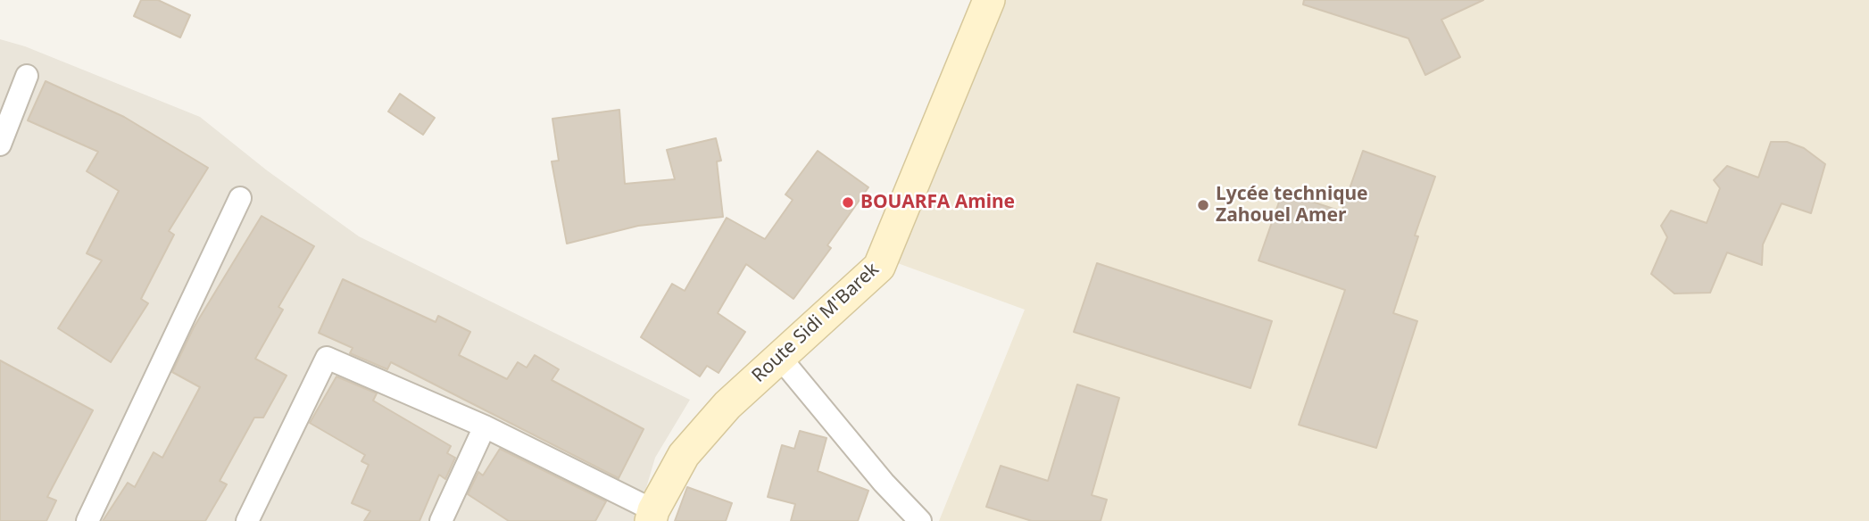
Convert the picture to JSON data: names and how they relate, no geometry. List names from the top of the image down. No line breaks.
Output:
{"streets":{"main road":["Route Sidi M'Barek"]},"places":["BOUARFA Amine","Lycée technique Zahouel Amer"]}
